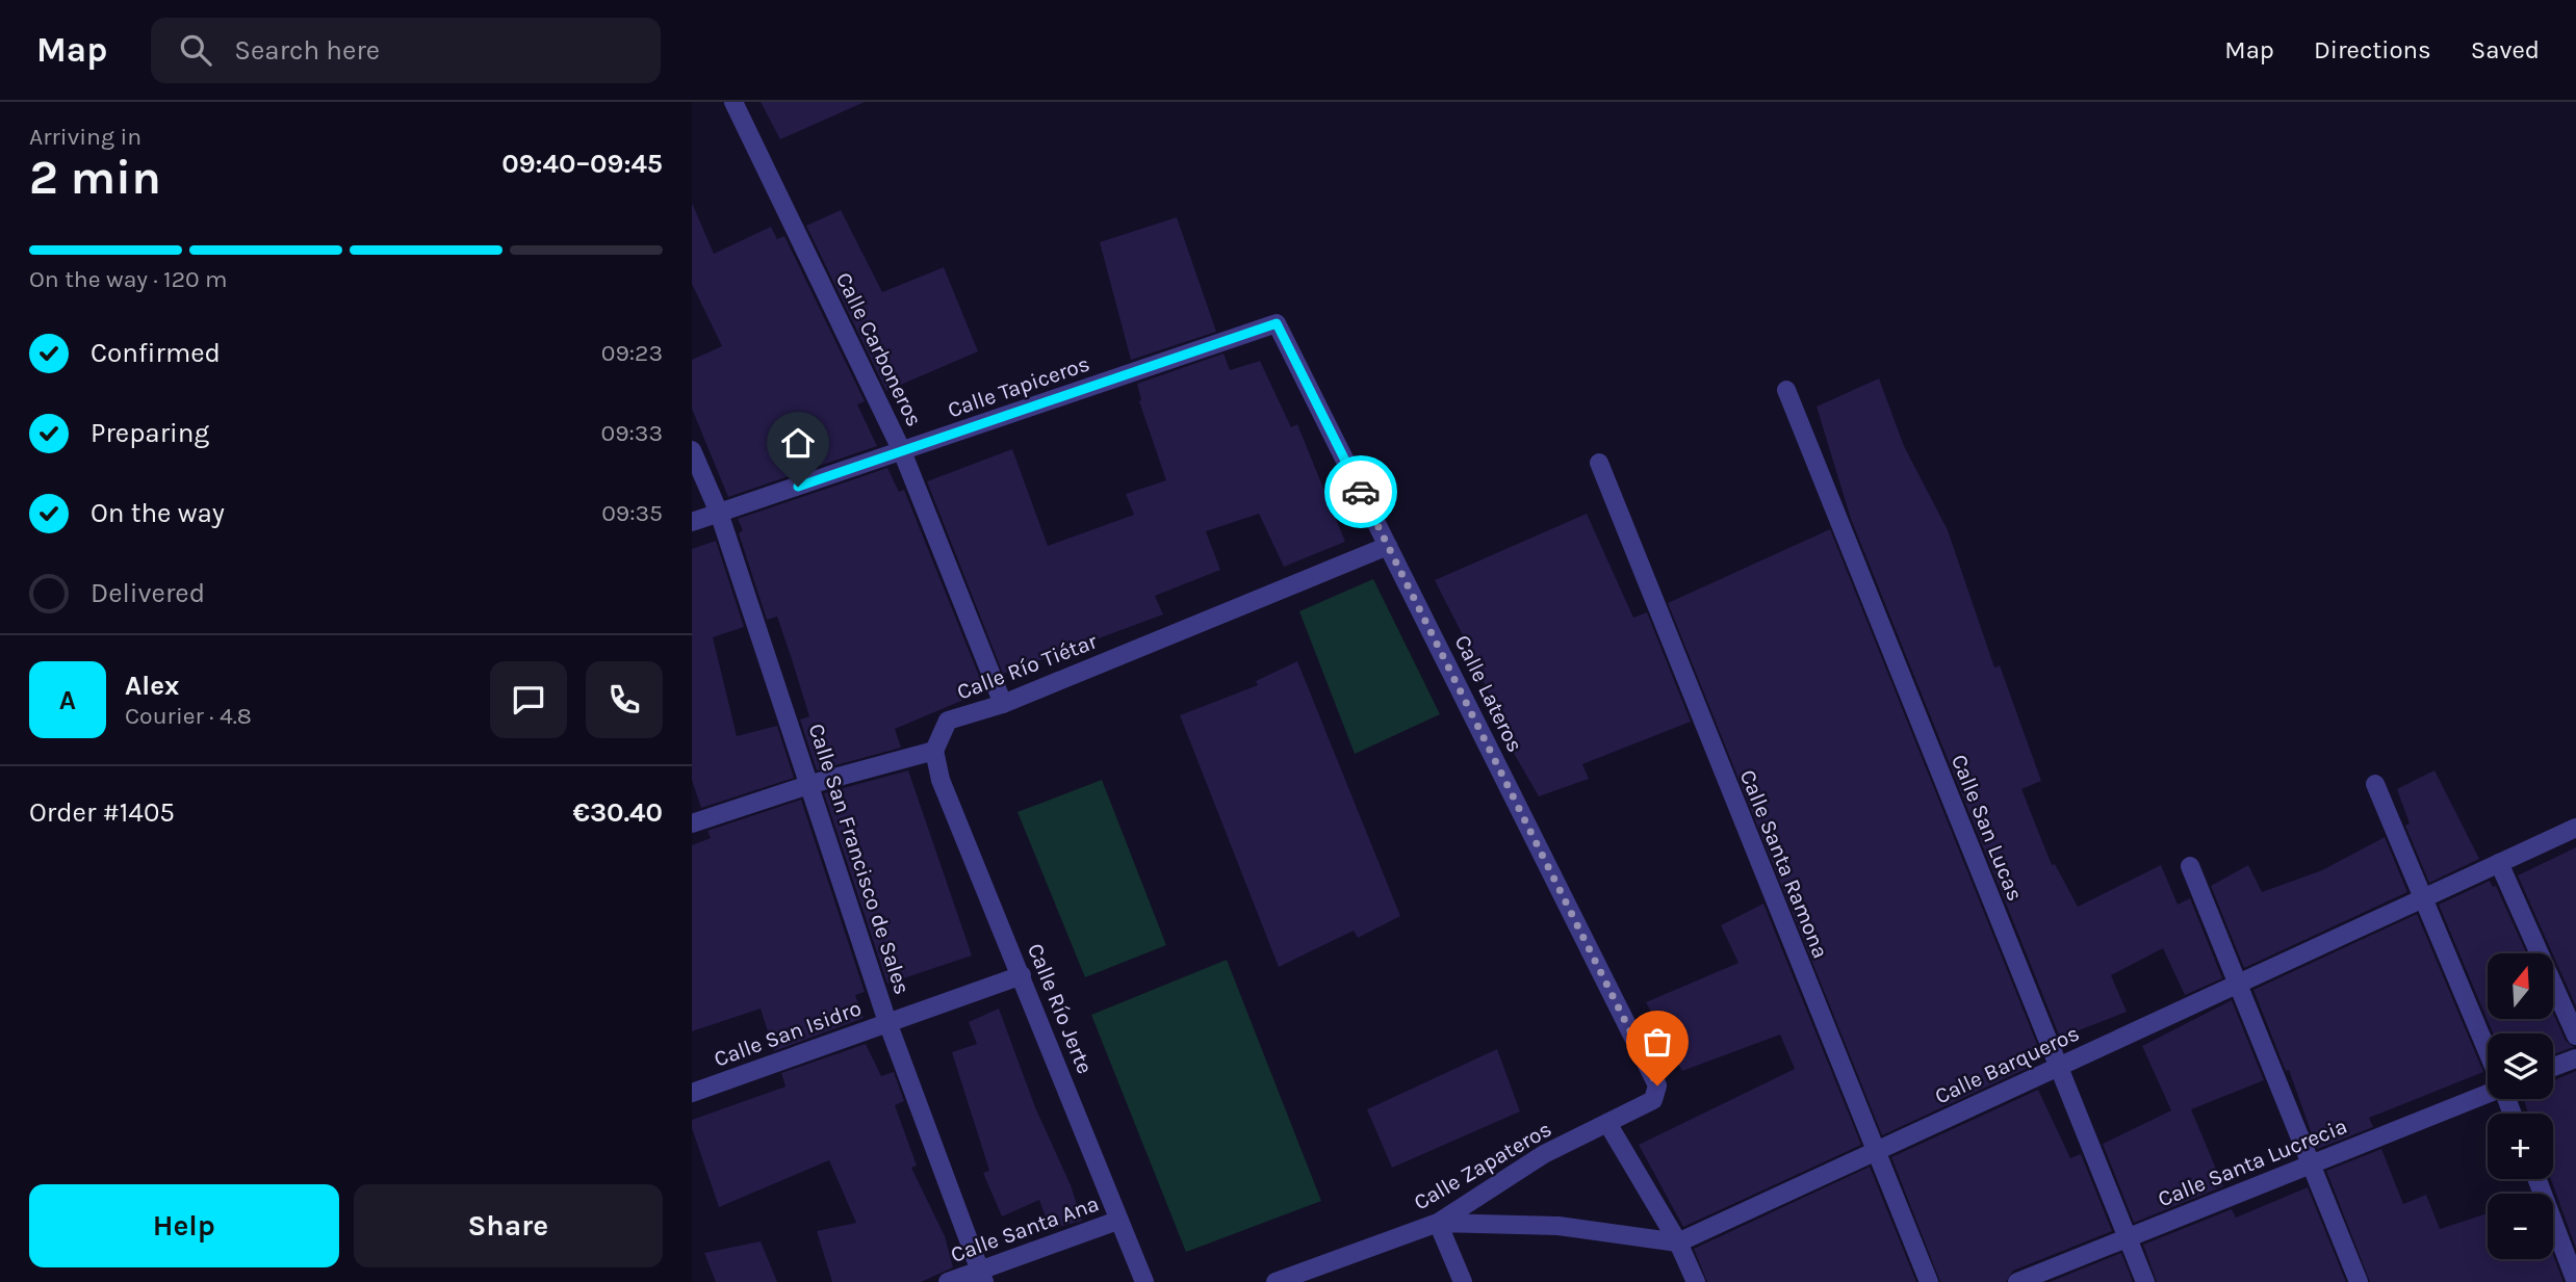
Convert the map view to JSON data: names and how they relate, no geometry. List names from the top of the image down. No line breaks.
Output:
{"streets":{"street":["Calle Carboneros","Calle Tapiceros","Calle Río Tiétar","Calle Lateros","Calle San Lucas","Calle San Francisco de Sales","Calle Santa Ramona","Calle Río Jerte","Calle San Isidro","Calle Barqueros","Calle Santa Lucrecia","Calle Zapateros","Calle Santa Ana"]},"crossings":[["Calle Carboneros","Calle Tapiceros"],["Calle Carboneros","Calle Río Tiétar"],["Calle Tapiceros","Calle Lateros"],["Calle Tapiceros","Calle San Francisco de Sales"],["Calle Río Tiétar","Calle Lateros"],["Calle Río Tiétar","Calle Río Jerte"],["Calle Lateros","Calle Zapateros"],["Calle San Lucas","Calle Barqueros"],["Calle San Lucas","Calle Santa Lucrecia"],["Calle San Francisco de Sales","Calle San Isidro"],["Calle San Francisco de Sales","Calle Santa Ana"],["Calle Santa Ramona","Calle Barqueros"],["Calle Río Jerte","Calle San Isidro"],["Calle Río Jerte","Calle Santa Ana"]],"north":"top","page":{"header":"Map","search":"Search here","nav":["Map","Directions","Saved"],"heading":["2 min","Arriving in","09:40–09:45"],"panel":["Alex","Courier · 4.8","Order #1405","€30.40"],"bar":"On the way · 120 m","list":[["Confirmed","09:23"],["Preparing","09:33"],["On the way","09:35"],"Delivered"],"round":"A","map_buttons":["+","−"],"buttons":["Help","Share"]}}
